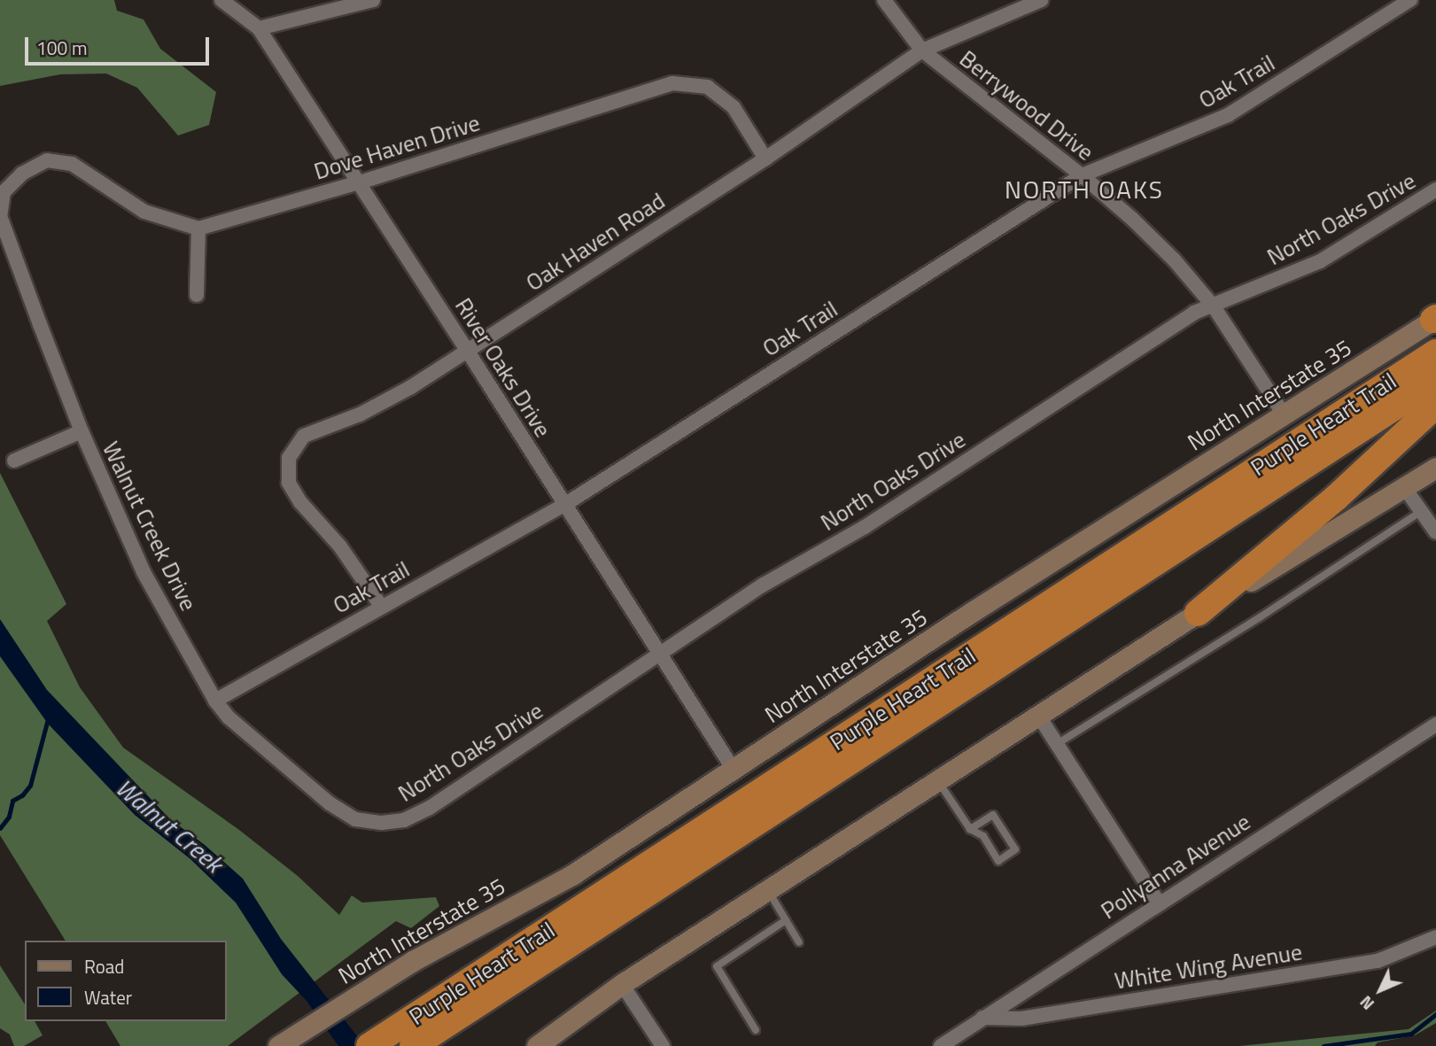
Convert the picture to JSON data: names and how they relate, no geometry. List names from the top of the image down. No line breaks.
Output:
{"streets":{"highway":["Purple Heart Trail"],"main road":["North Interstate 35"],"street":["Oak Trail","Berrywood Drive","Dove Haven Drive","North Oaks Drive","Oak Haven Road","River Oaks Drive","Walnut Creek Drive","Pollyanna Avenue","White Wing Avenue"]},"crossings":[["Oak Trail","Berrywood Drive"],["Oak Trail","Oak Haven Road"],["Oak Trail","River Oaks Drive"],["Oak Trail","Walnut Creek Drive"],["Berrywood Drive","North Oaks Drive"],["Berrywood Drive","Oak Haven Road"],["Berrywood Drive","North Interstate 35"],["Dove Haven Drive","Oak Haven Road"],["Dove Haven Drive","River Oaks Drive"],["Dove Haven Drive","Walnut Creek Drive"],["North Oaks Drive","River Oaks Drive"],["North Oaks Drive","Walnut Creek Drive"],["Oak Haven Road","River Oaks Drive"],["River Oaks Drive","North Interstate 35"],["Pollyanna Avenue","White Wing Avenue"]],"districts":["NORTH OAKS"],"water":["Walnut Creek"],"legend":["Road","Water"],"scale_bar":"100 m","north":"bottom left"}
